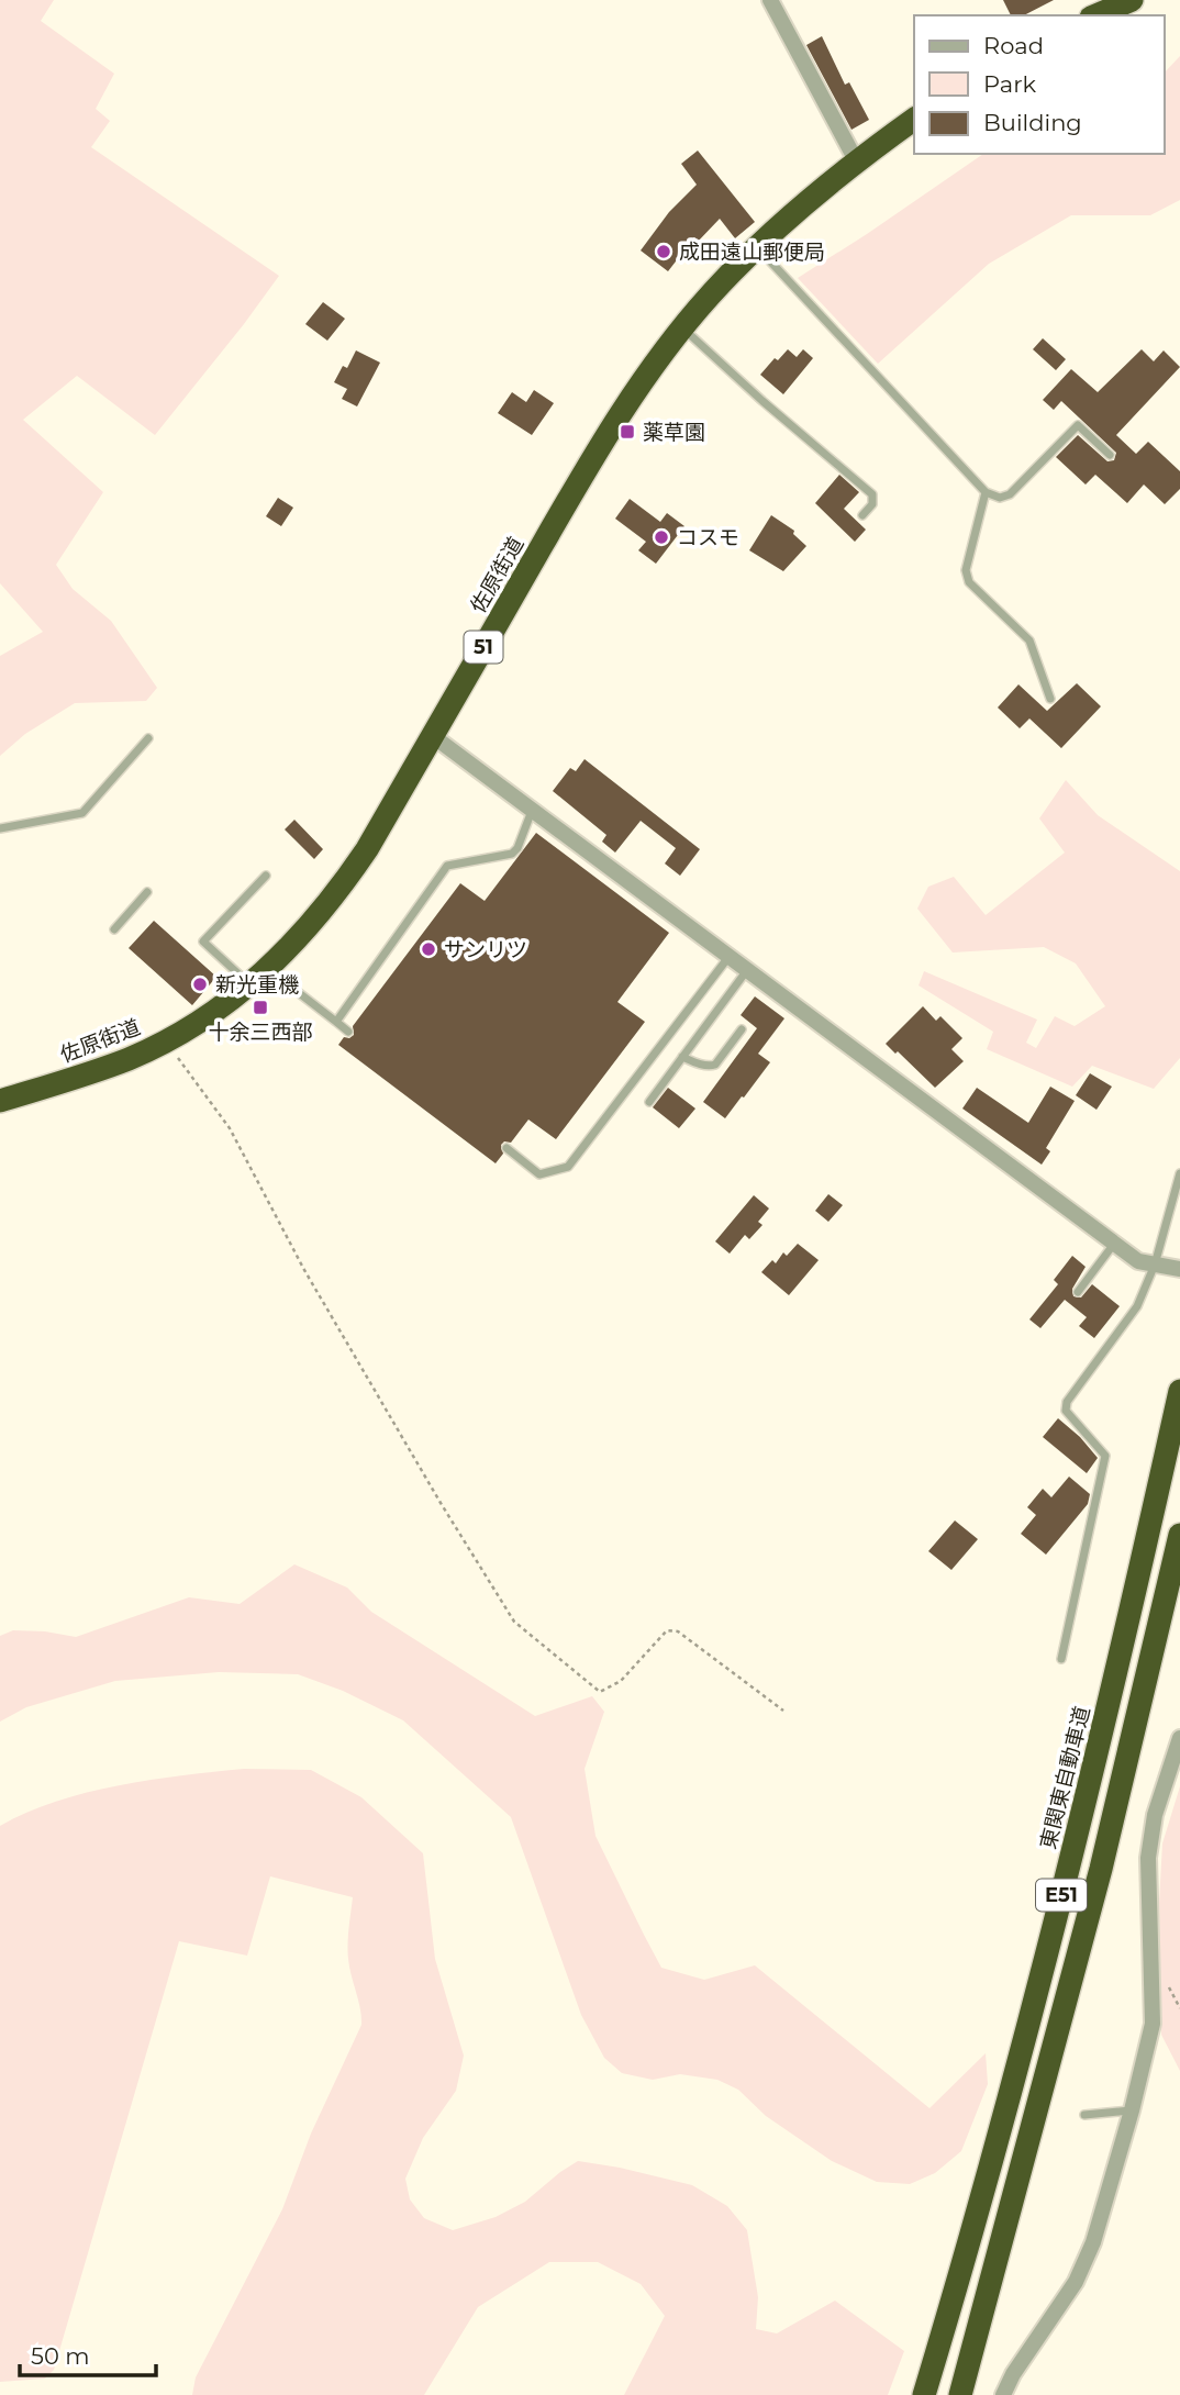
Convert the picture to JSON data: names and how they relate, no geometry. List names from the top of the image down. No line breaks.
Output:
{"streets":{"highway":["佐原街道","51","東関東自動車道","E51"]},"places":{"other":["成田遠山郵便局","コスモ","サンリツ","新光重機"],"transit":["薬草園","十余三西部"]},"legend":["Road","Park","Building"],"scale_bar":"50 m"}
